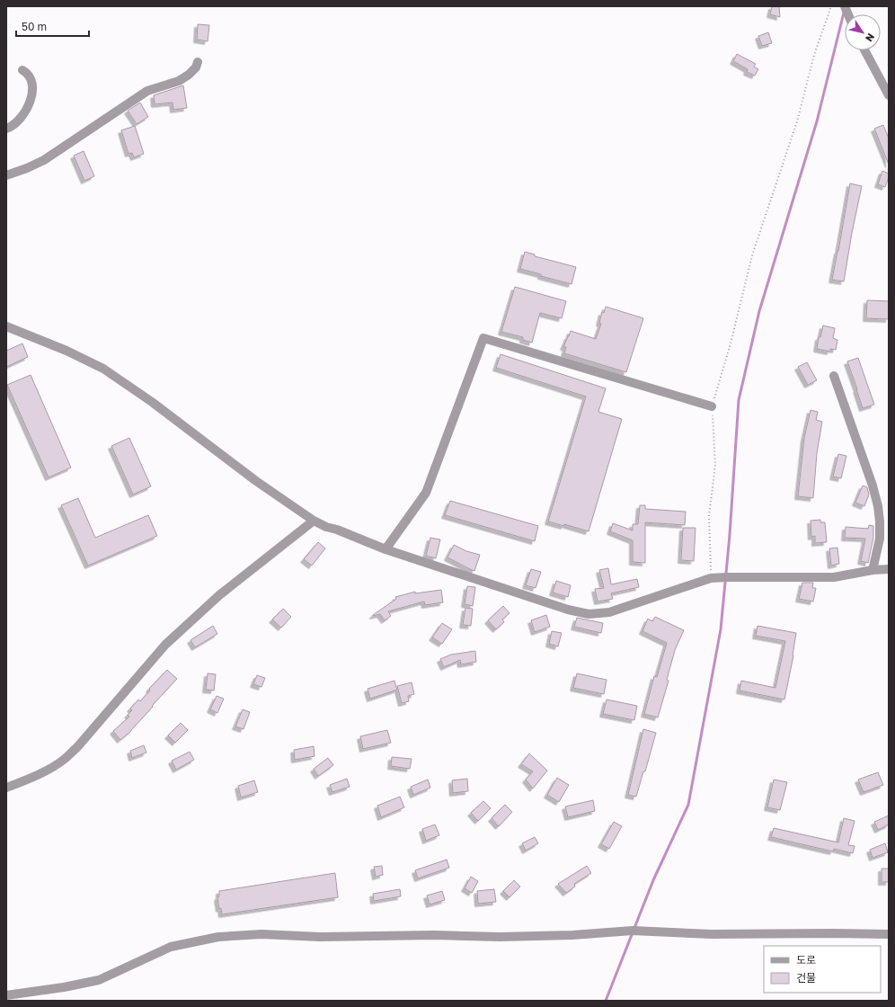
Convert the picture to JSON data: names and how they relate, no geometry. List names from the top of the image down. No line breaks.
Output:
{"legend":["도로","건물"],"scale_bar":"50 m","north":"bottom right"}
